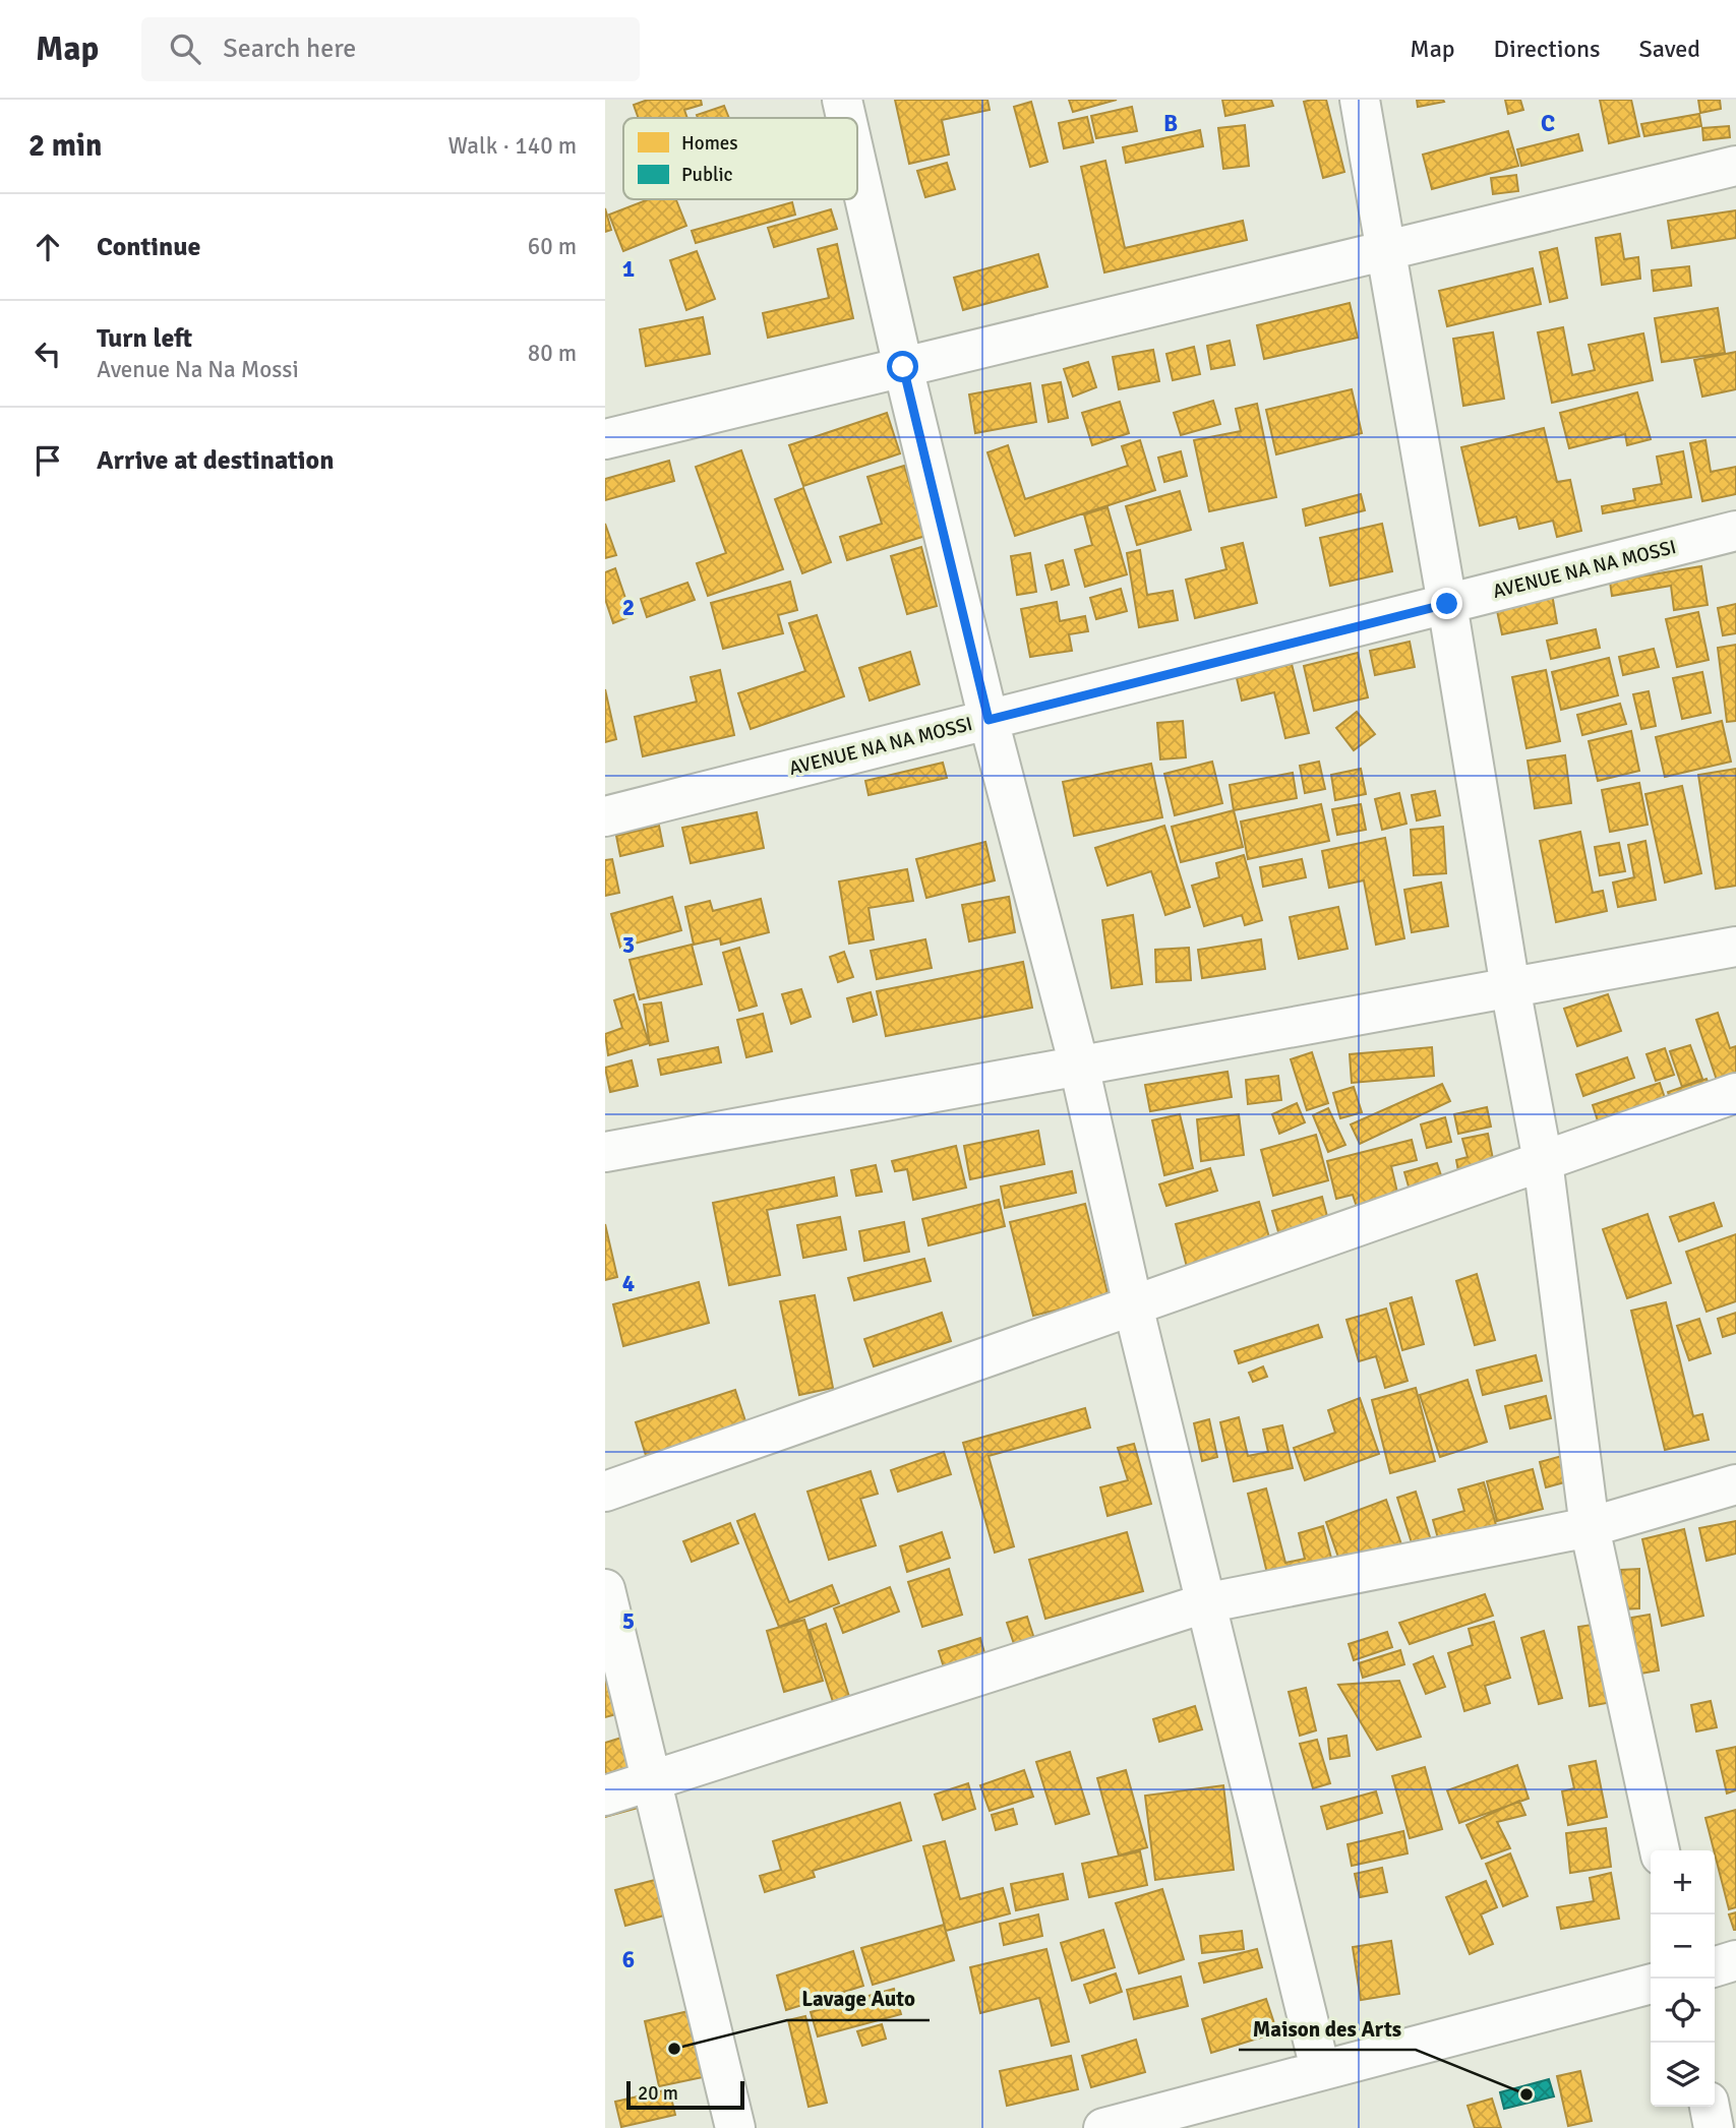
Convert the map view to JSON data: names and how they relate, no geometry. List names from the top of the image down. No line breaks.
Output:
{"streets":{"street":["AVENUE NA NA MOSSI"]},"places":["Lavage Auto","Maison des Arts"],"legend":["Homes","Public"],"scale_bar":"20 m","page":{"header":"Map","search":"Search here","nav":["Map","Directions","Saved"],"heading":["2 min","Walk · 140 m"],"list":[["Continue","60 m"],["Turn left","Avenue Na Na Mossi","80 m"],"Arrive at destination"],"map_buttons":["+","−"],"scale":"20 m"},"grid":{"columns":["B","C"],"rows":["1","2","3","4","5","6"]}}
